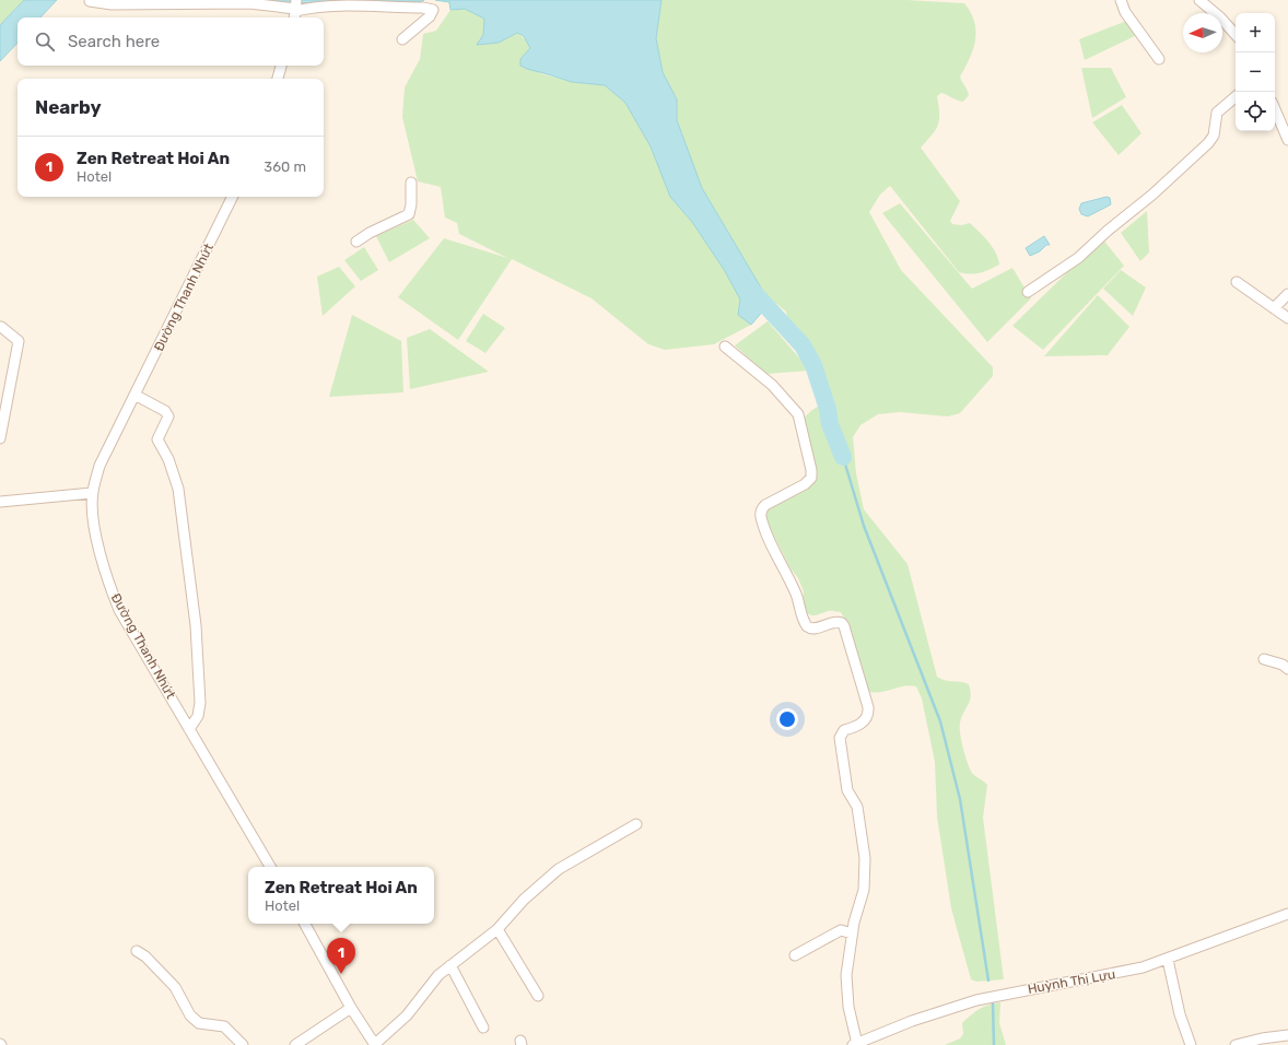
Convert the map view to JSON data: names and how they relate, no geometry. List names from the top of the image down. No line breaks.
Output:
{"streets":{"street":["Đường Thanh Nhứt","Huỳnh Thị Lựu"]},"north":"left","page":{"map_buttons":["+","−"],"search":"Search here","heading":"Nearby","list":[{"mark":"1","name":"Zen Retreat Hoi An","note":"Hotel","value":"360 m"}],"popup":["Zen Retreat Hoi An","Hotel"],"pins":"1"}}
